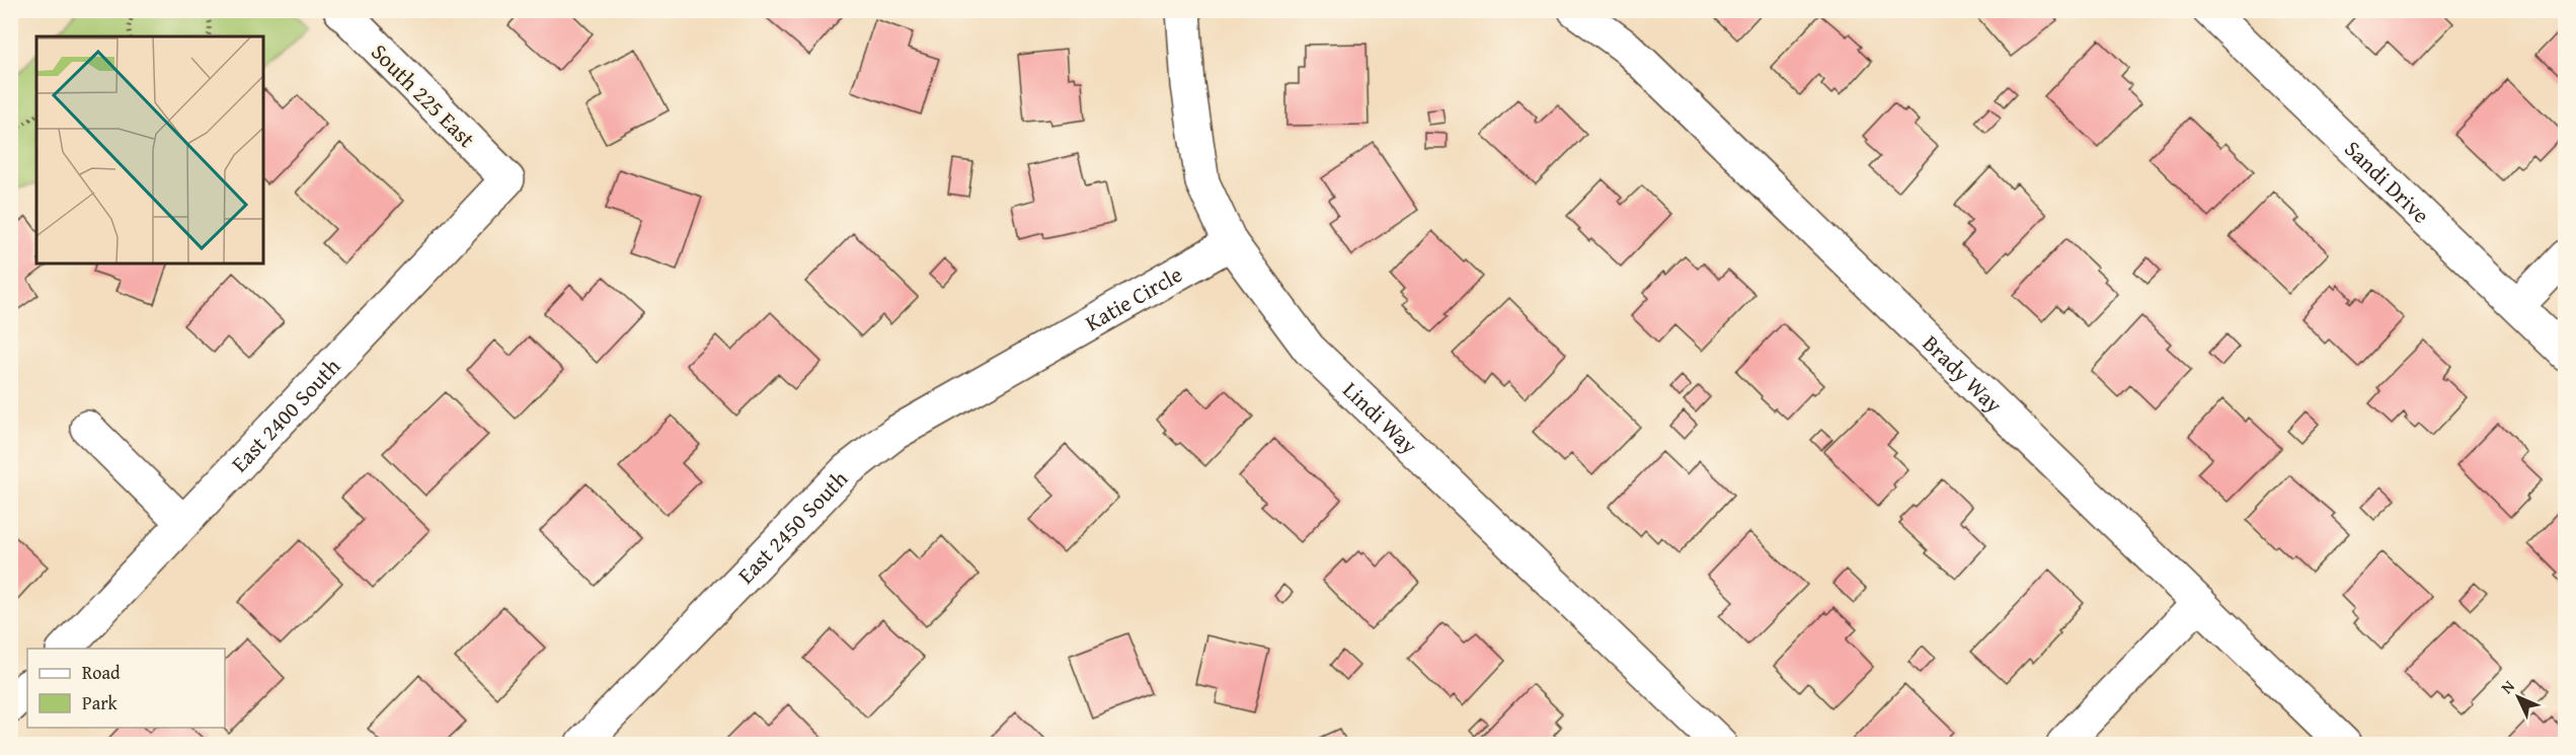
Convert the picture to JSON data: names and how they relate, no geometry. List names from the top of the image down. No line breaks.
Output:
{"streets":{"street":["South 225 East","Sandi Drive","Katie Circle","Brady Way","East 2400 South","Lindi Way","East 2450 South"]},"crossings":[["South 225 East","East 2400 South"],["Katie Circle","Lindi Way"],["Katie Circle","East 2450 South"]],"legend":["Road","Park"],"north":"top left"}
